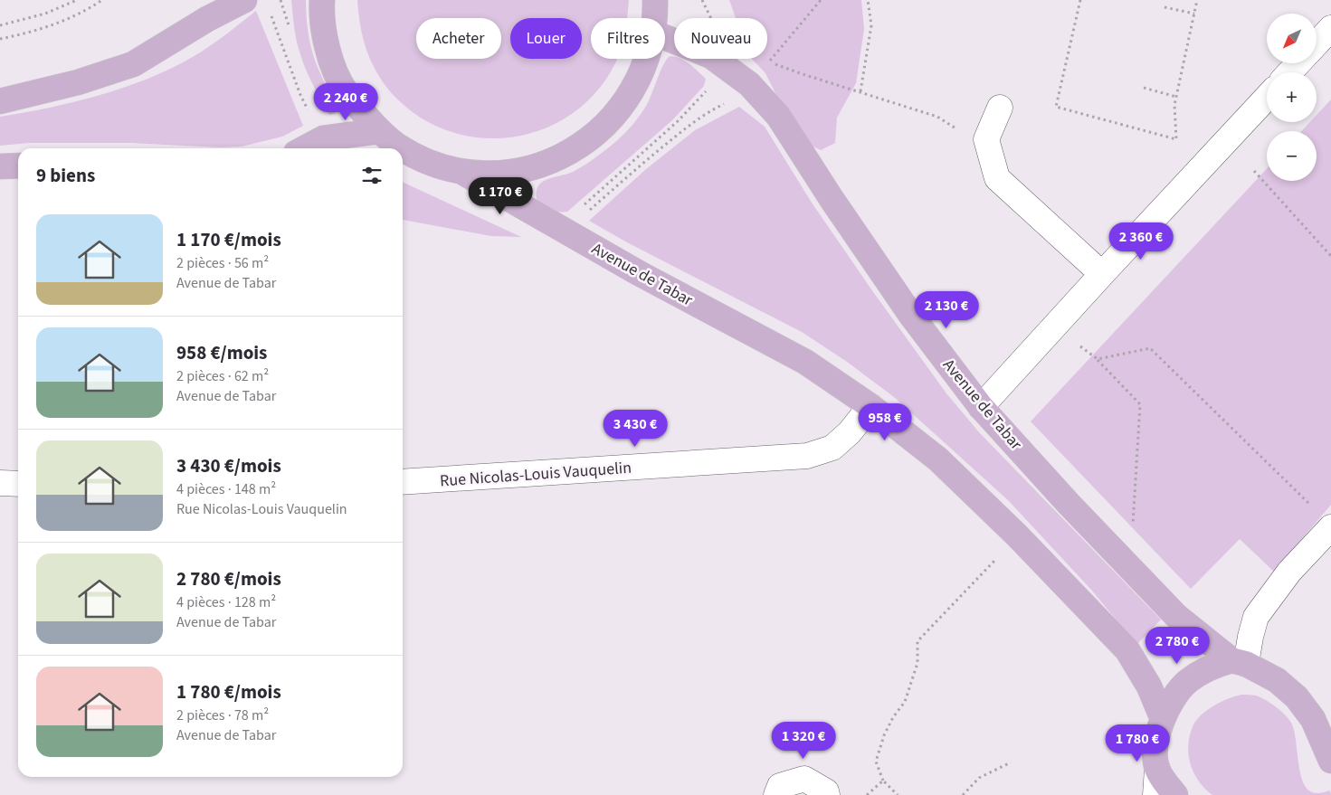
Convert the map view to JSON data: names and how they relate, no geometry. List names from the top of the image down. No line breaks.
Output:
{"streets":{"main road":["Avenue de Tabar"],"street":["Rue Nicolas-Louis Vauquelin"]},"crossings":[["Avenue de Tabar","Rue Nicolas-Louis Vauquelin"]],"north":"bottom left","page":{"map_buttons":["+","−"],"chip":["Acheter","Louer","Filtres","Nouveau"],"price":["2 240 €","1 170 €","2 360 €","2 130 €","958 €","3 430 €","2 780 €","1 320 €","1 780 €"],"heading":"9 biens","list":[{"name":"1 170 €/mois","note":"2 pièces · 56 m² · Avenue de Tabar"},{"name":"958 €/mois","note":"2 pièces · 62 m² · Avenue de Tabar"},{"name":"3 430 €/mois","note":"4 pièces · 148 m² · Rue Nicolas-Louis Vauquelin"},{"name":"2 780 €/mois","note":"4 pièces · 128 m² · Avenue de Tabar"},{"name":"1 780 €/mois","note":"2 pièces · 78 m² · Avenue de Tabar"}]}}
